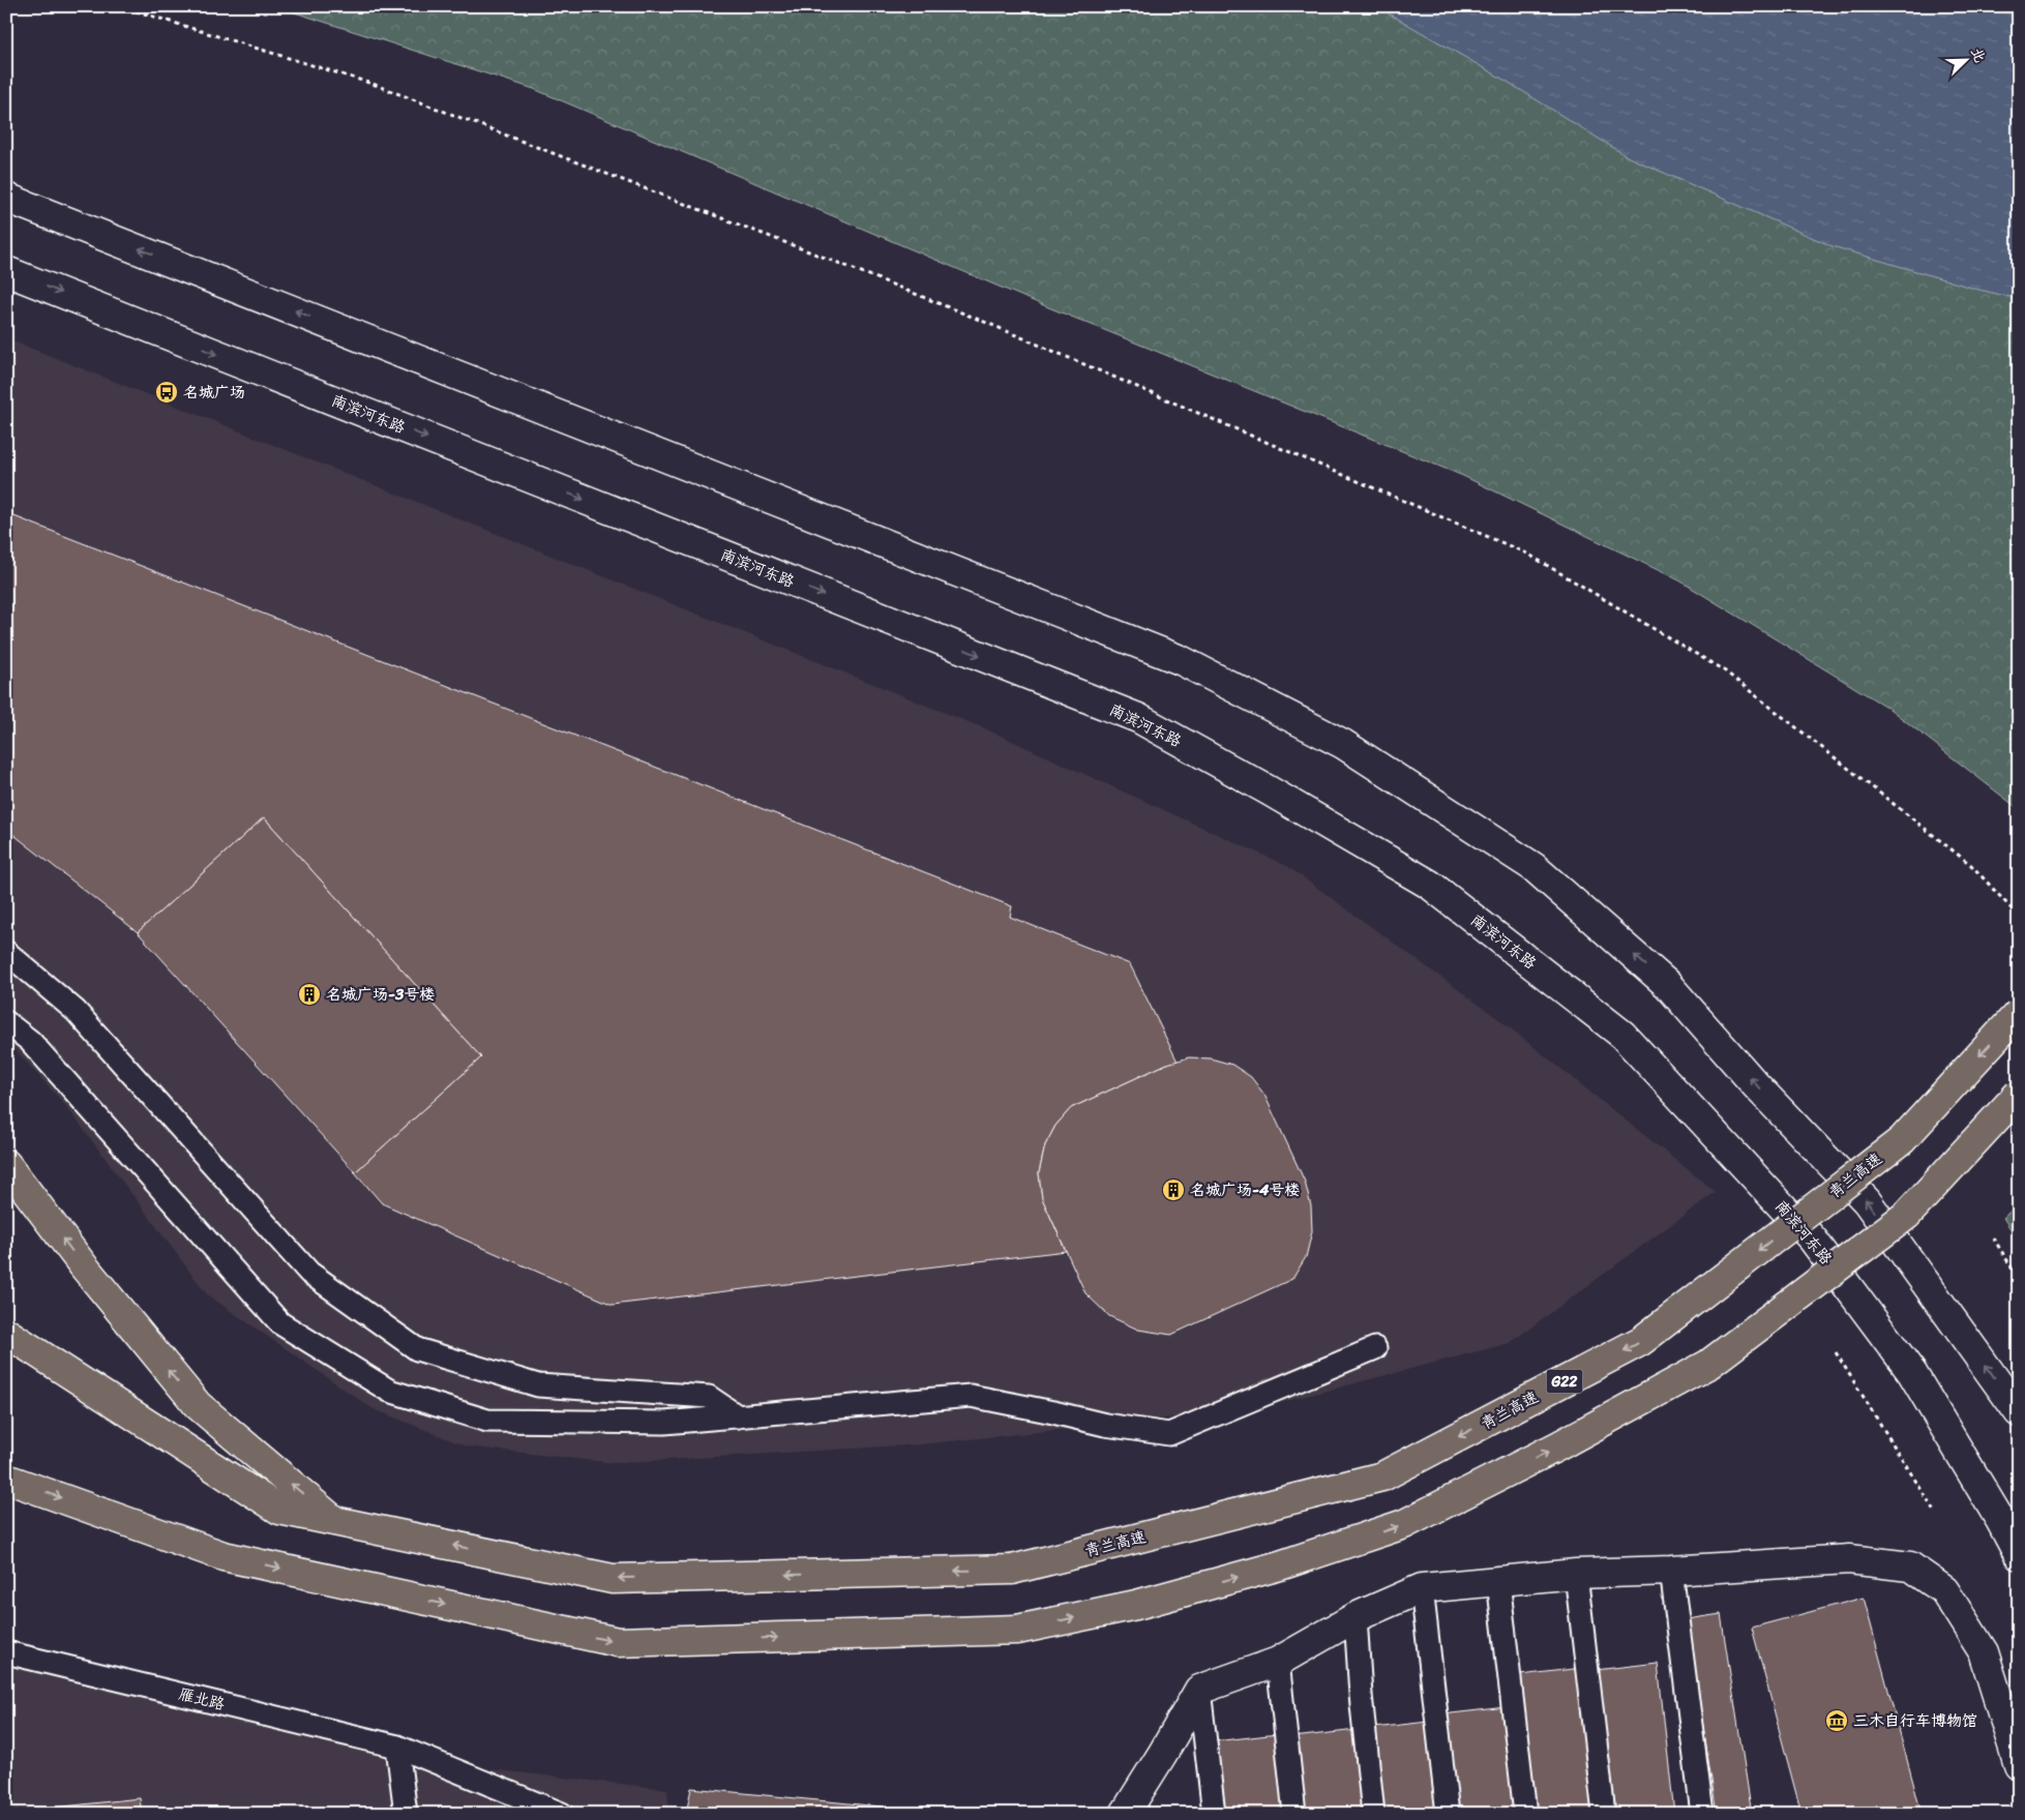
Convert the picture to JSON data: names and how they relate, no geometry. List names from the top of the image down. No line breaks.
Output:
{"streets":{"highway":["青兰高速","G22"],"main road":["南滨河东路"],"lane":["雁北路"]},"places":{"bus stop":["名城广场"],"building":["名城广场-3号楼","名城广场-4号楼"],"museum":["三木自行车博物馆"]},"north":"top right"}
